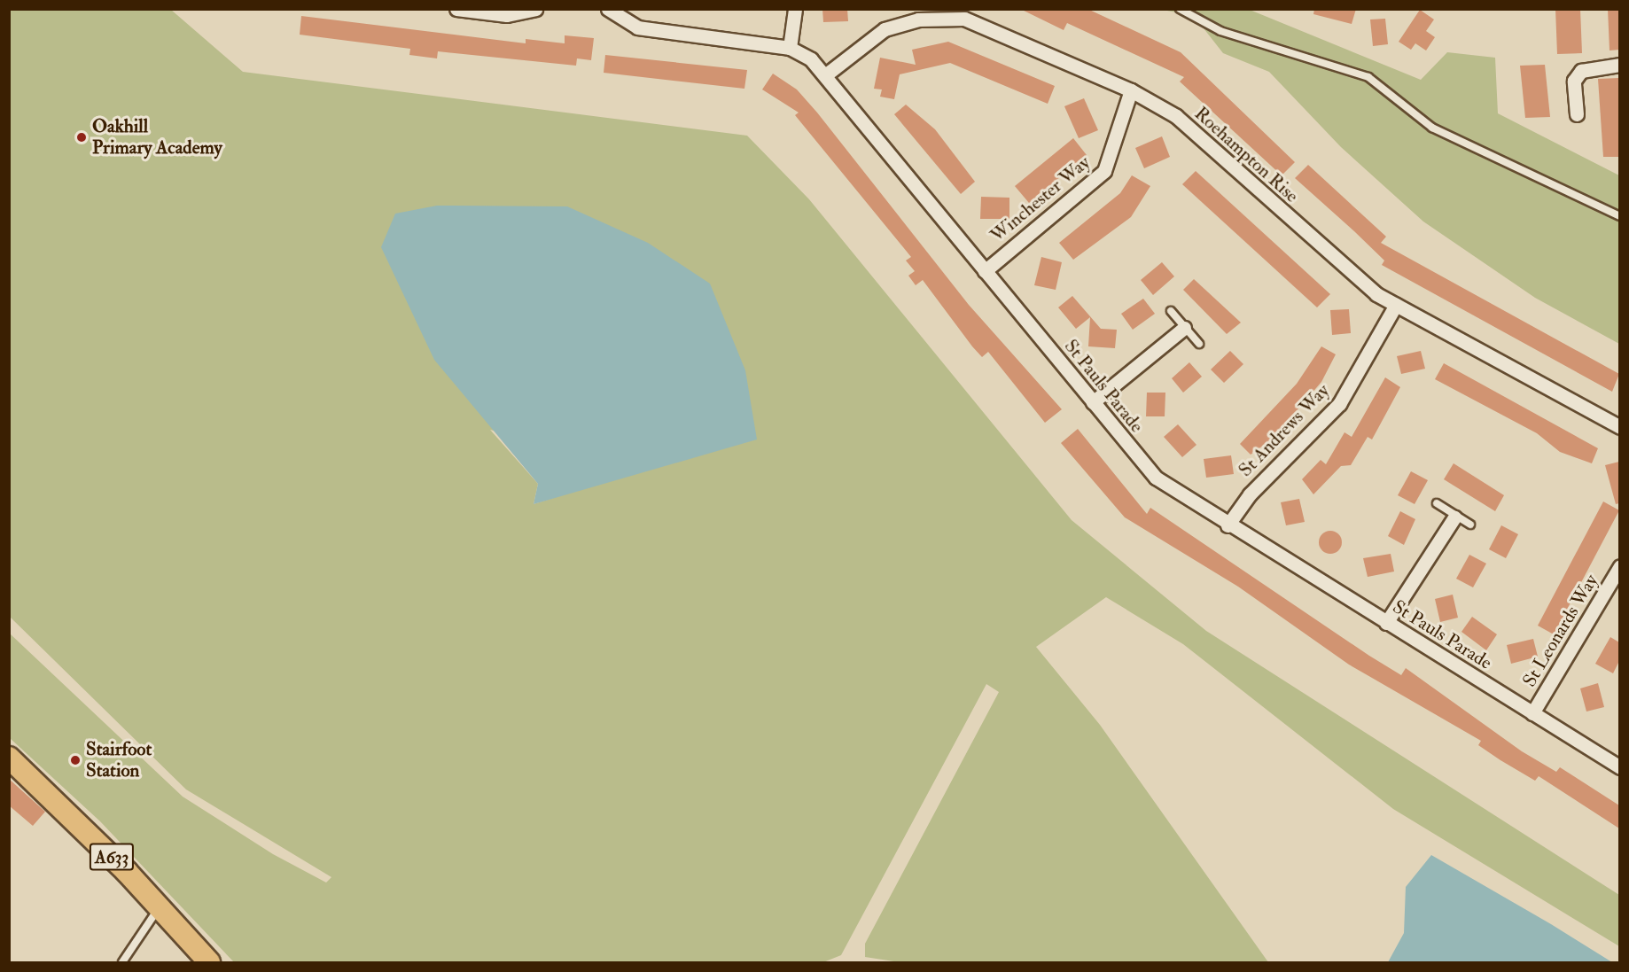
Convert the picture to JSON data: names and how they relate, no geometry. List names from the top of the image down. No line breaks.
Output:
{"streets":{"main road":["A633"],"street":["Roehampton Rise","Winchester Way","St Pauls Parade","St Andrews Way","St Leonards Way"]},"crossings":[["Roehampton Rise","Winchester Way"],["Roehampton Rise","St Pauls Parade"],["Roehampton Rise","St Andrews Way"],["Winchester Way","St Pauls Parade"],["St Pauls Parade","St Andrews Way"],["St Pauls Parade","St Leonards Way"]],"places":["Oakhill Primary Academy","Stairfoot Station"]}
